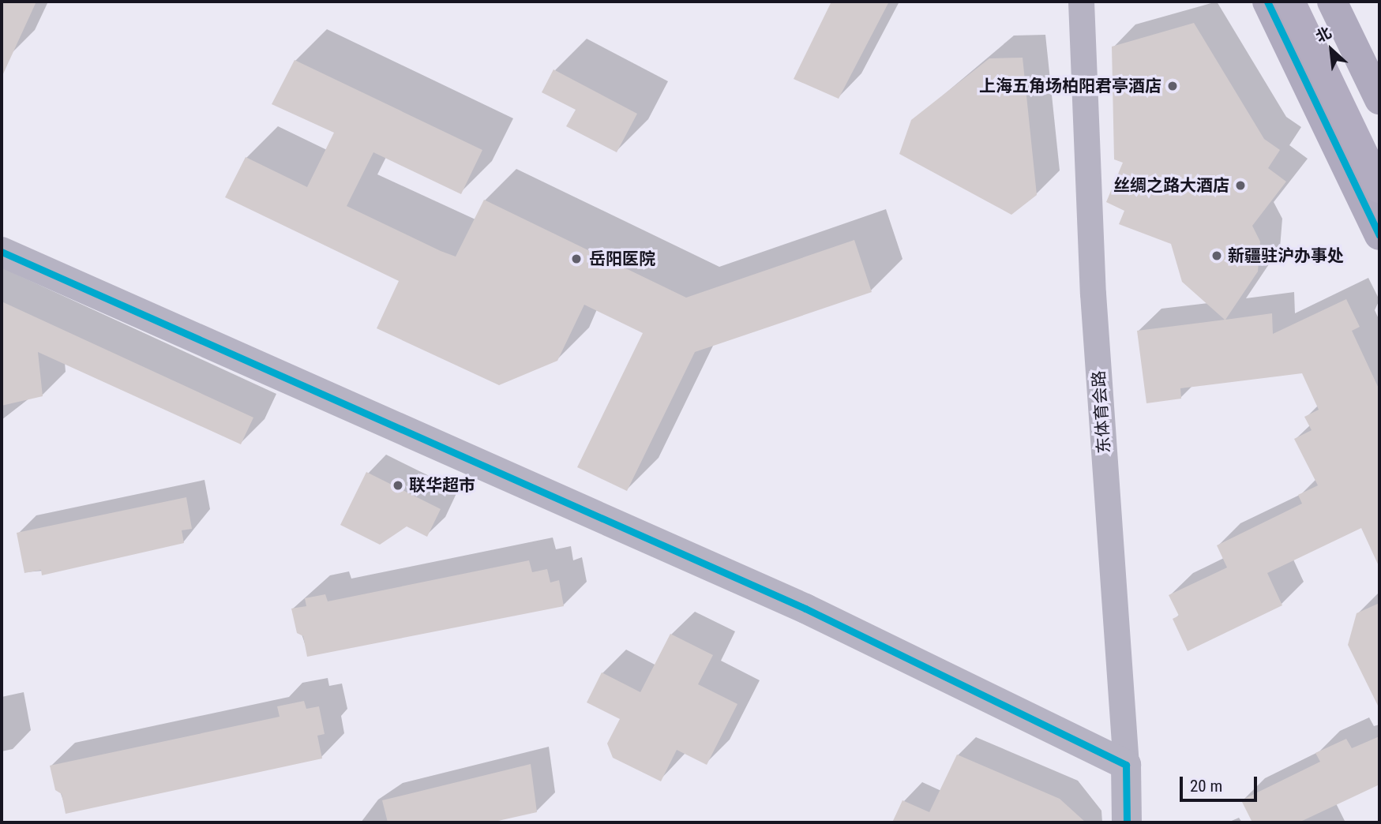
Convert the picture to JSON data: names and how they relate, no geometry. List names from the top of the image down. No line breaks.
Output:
{"streets":{"street":["东体育会路"]},"places":["上海五角场柏阳君亭酒店","丝绸之路大酒店","新疆驻沪办事处","岳阳医院","联华超市"],"scale_bar":"20 m","north":"top left"}
